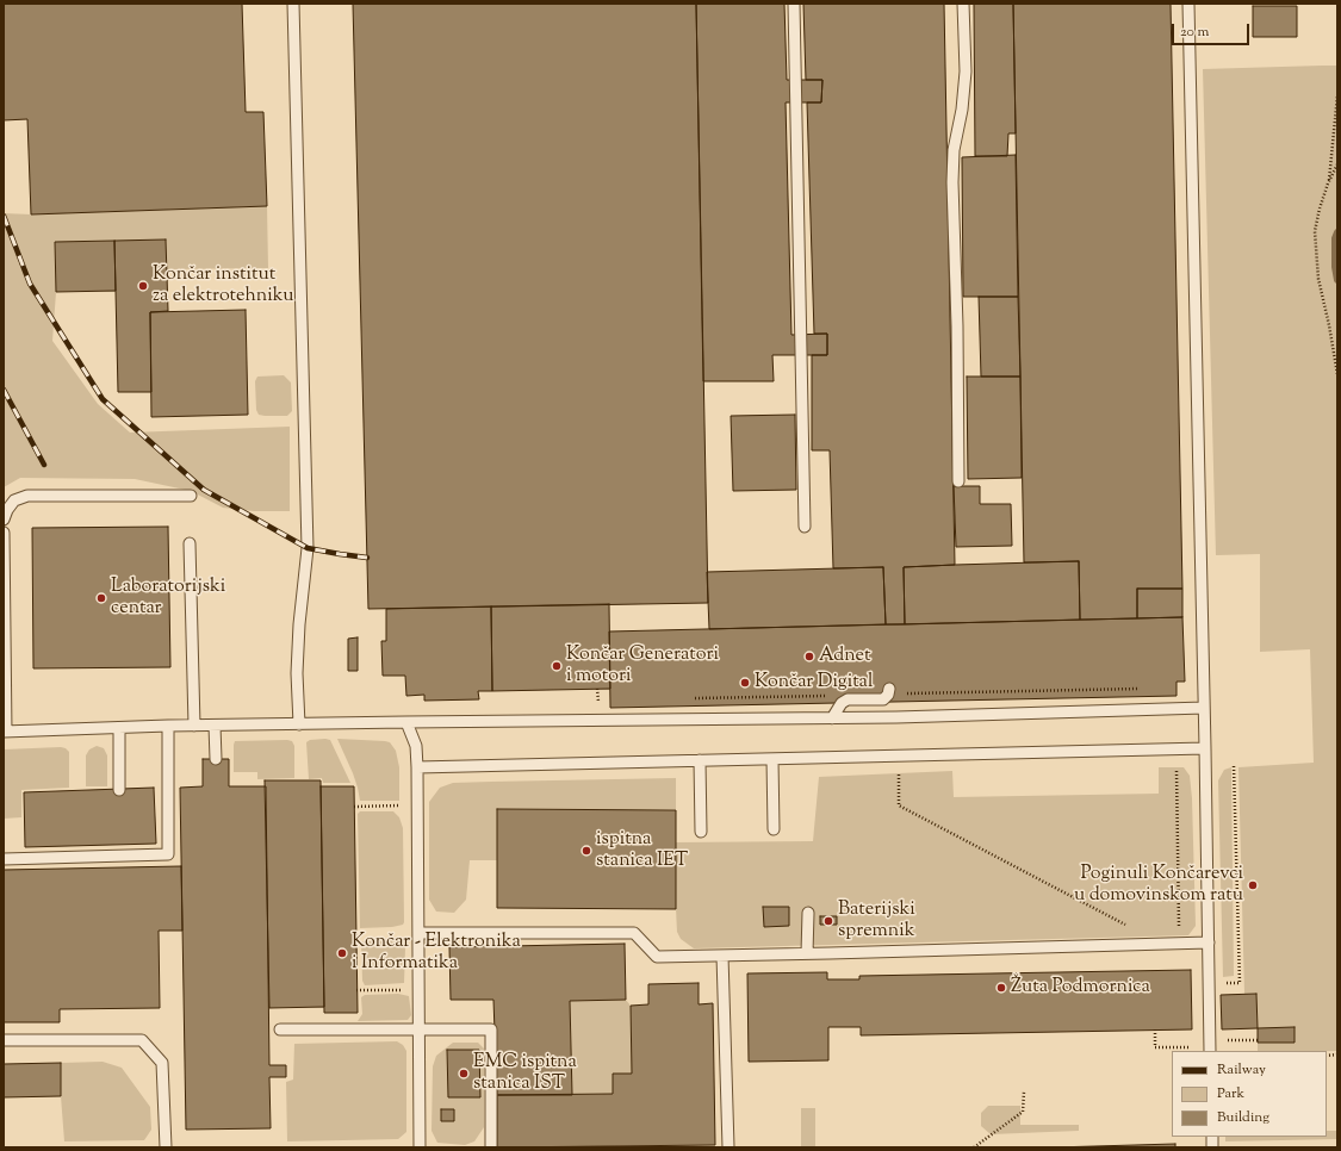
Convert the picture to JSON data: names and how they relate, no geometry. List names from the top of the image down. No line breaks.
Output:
{"places":["Končar institut za elektrotehniku","Laboratorijski centar","Adnet","Končar Generatori i motori","Končar Digital","ispitna stanica IET","Poginuli Končarevci u domovinskom ratu","Baterijski spremnik","Končar - Elektronika i Informatika","Žuta Podmornica","EMC ispitna stanica IST"],"legend":["Railway","Park","Building"],"scale_bar":"20 m"}
